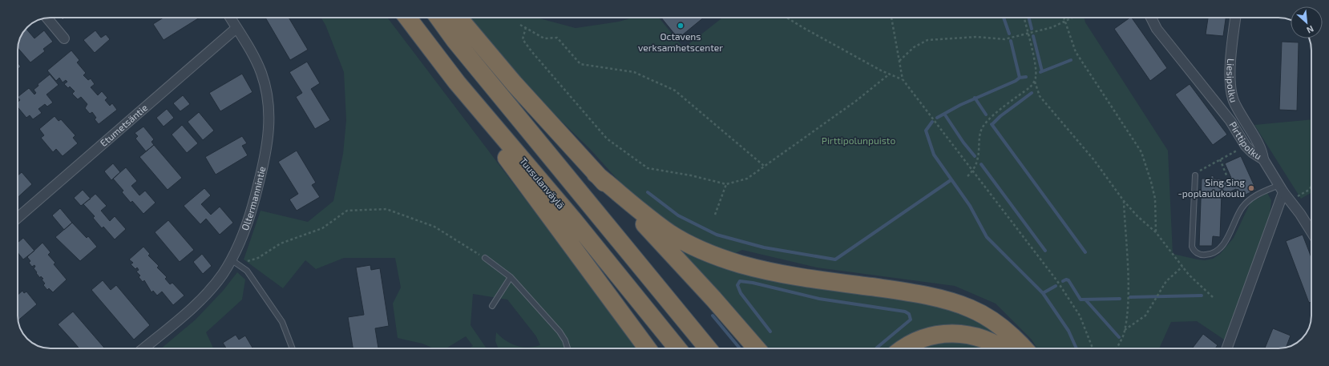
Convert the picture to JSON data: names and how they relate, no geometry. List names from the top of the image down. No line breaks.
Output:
{"streets":{"highway":["Tuusulanväylä"],"street":["Liesipolku","Etumetsäntie","Pirttipolku","Oltermannintie"]},"crossings":[["Liesipolku","Pirttipolku"],["Etumetsäntie","Oltermannintie"]],"parks":["Pirttipolunpuisto"],"places":["Octavens verksamhetscenter","Sing Sing -poplaulukoulu"],"north":"bottom right"}
